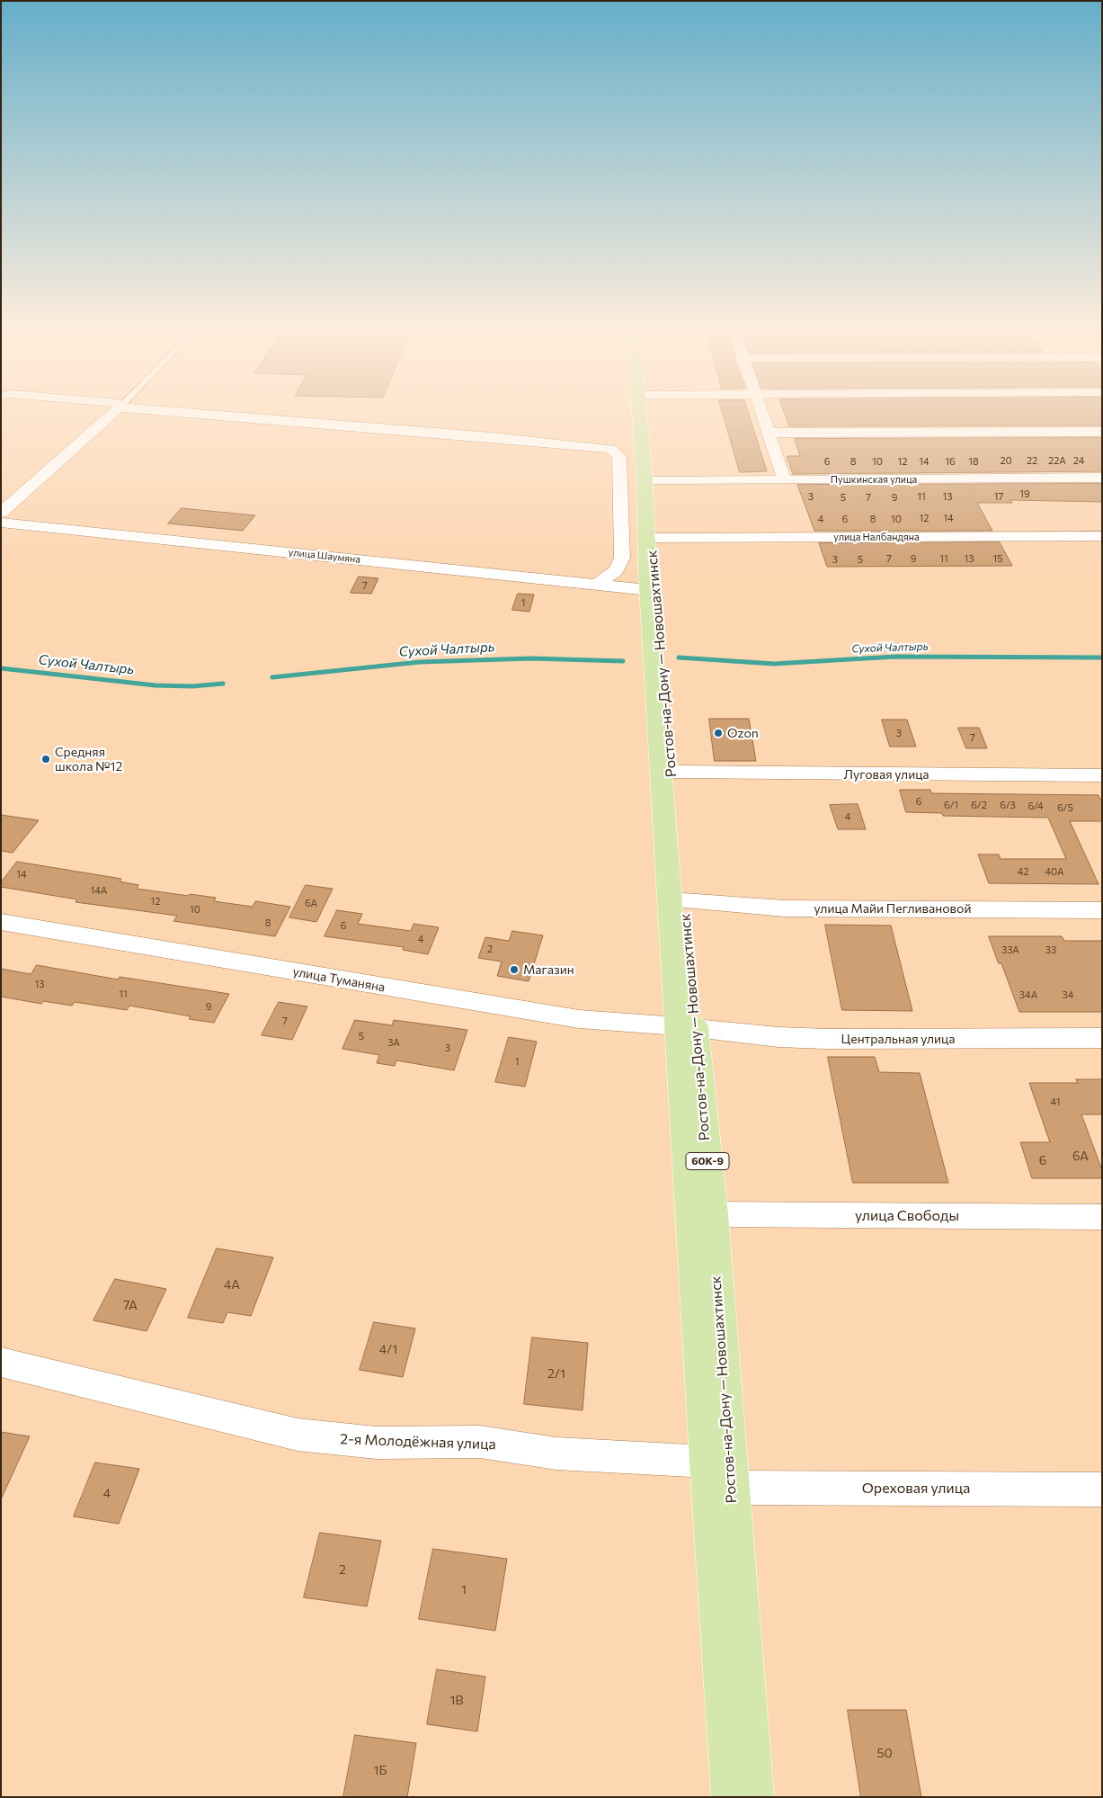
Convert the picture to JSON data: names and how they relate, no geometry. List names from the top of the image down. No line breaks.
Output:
{"streets":{"main road":["Ростов-на-Дону — Новошахтинск","60К-9"],"street":["Пушкинская улица","улица Налбандяна","улица Шаумяна","Луговая улица","улица Майи Пегливановой","улица Туманяна","Центральная улица","улица Свободы","2-я Молодёжная улица","Ореховая улица"]},"crossings":[["Пушкинская улица","Ростов-на-Дону — Новошахтинск"],["улица Налбандяна","Ростов-на-Дону — Новошахтинск"],["улица Шаумяна","Ростов-на-Дону — Новошахтинск"],["Ростов-на-Дону — Новошахтинск","Луговая улица"],["Ростов-на-Дону — Новошахтинск","улица Майи Пегливановой"],["Ростов-на-Дону — Новошахтинск","улица Туманяна"],["Ростов-на-Дону — Новошахтинск","Центральная улица"],["Ростов-на-Дону — Новошахтинск","улица Свободы"],["Ростов-на-Дону — Новошахтинск","2-я Молодёжная улица"],["Ростов-на-Дону — Новошахтинск","Ореховая улица"],["улица Туманяна","Центральная улица"]],"water":["Сухой Чалтырь"],"places":["Ozon","Средняя школа №12","Магазин"],"house_numbers":["20","22","22А","24","6","8","10","12","14","16","18","19","3","11","13","17","5","7","9","12","14","4","6","8","10","7","9","11","13","15","3","5","7","1","3","7","6","6/1","6/2","6/3","6/4","6/5","4","42","40А","14","14А","12","6А","10","8","6","4","2","33А","33","13","11","34А","34","9","7","5","3А","3","1","41","6А","6","4А","7А","4/1","2/1","4","2","1","1В","50","1Б"]}
